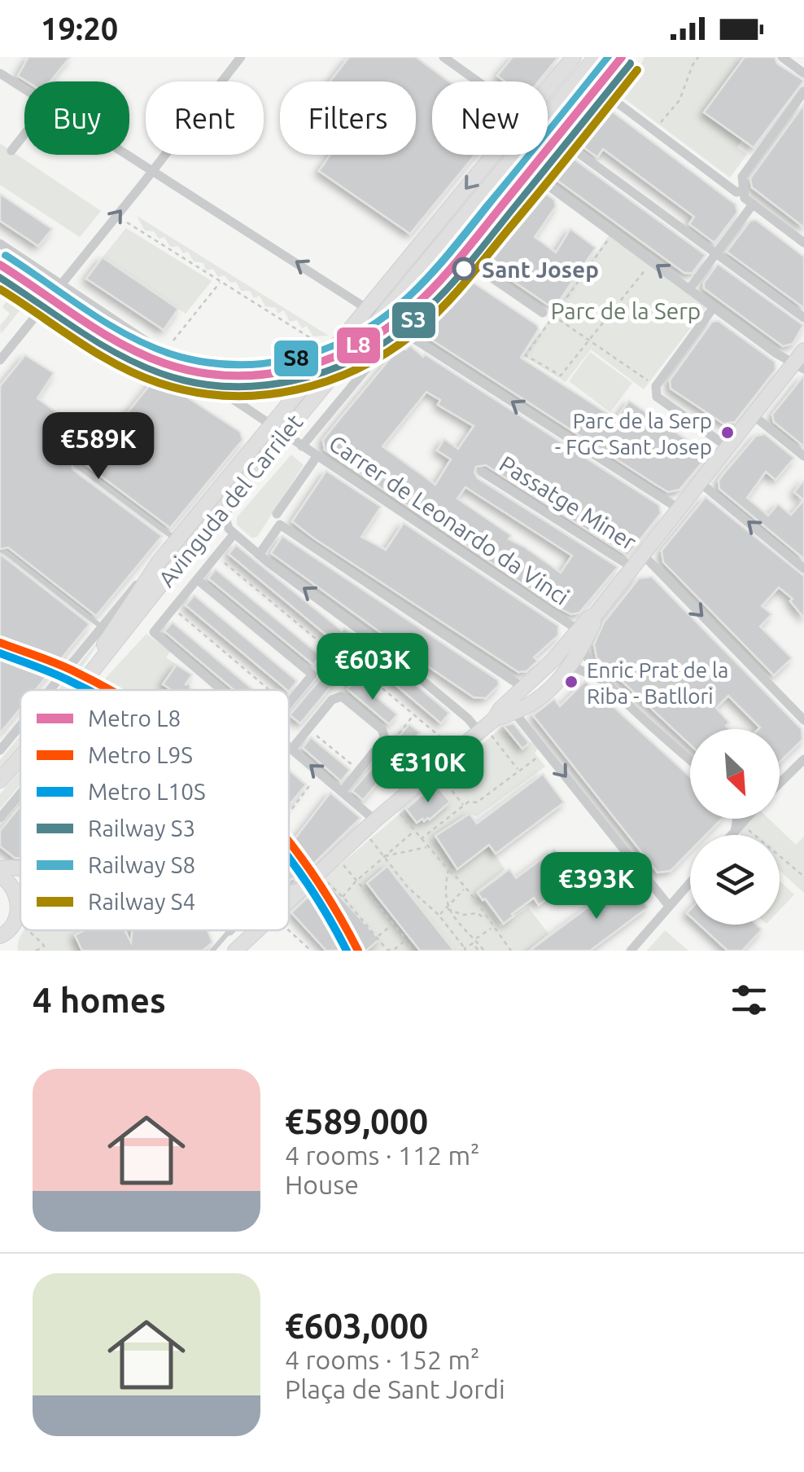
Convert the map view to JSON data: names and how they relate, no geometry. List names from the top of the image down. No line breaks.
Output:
{"streets":{"main road":["Avinguda del Carrilet"],"street":["Passatge Miner","Carrer de Leonardo da Vinci"]},"crossings":[["Avinguda del Carrilet","Carrer de Leonardo da Vinci"]],"parks":["Parc de la Serp"],"places":["Sant Josep","Parc de la Serp - FGC Sant Josep","Enric Prat de la Riba - Batllori"],"lines":["metro line L8","rail line S8","rail line S3","rail line S4","metro line L9S","metro line L10S"],"legend":["Metro L8","Metro L9S","Metro L10S","Railway S3","Railway S8","Railway S4"],"north":"bottom right","page":{"status":"19:20","chip":["Buy","Rent","Filters","New"],"price":["€589K","€603K","€310K","€393K"],"heading":"4 homes","list":[{"name":"€589,000","note":"4 rooms · 112 m² · House"},{"name":"€603,000","note":"4 rooms · 152 m² · Plaça de Sant Jordi"}]}}
